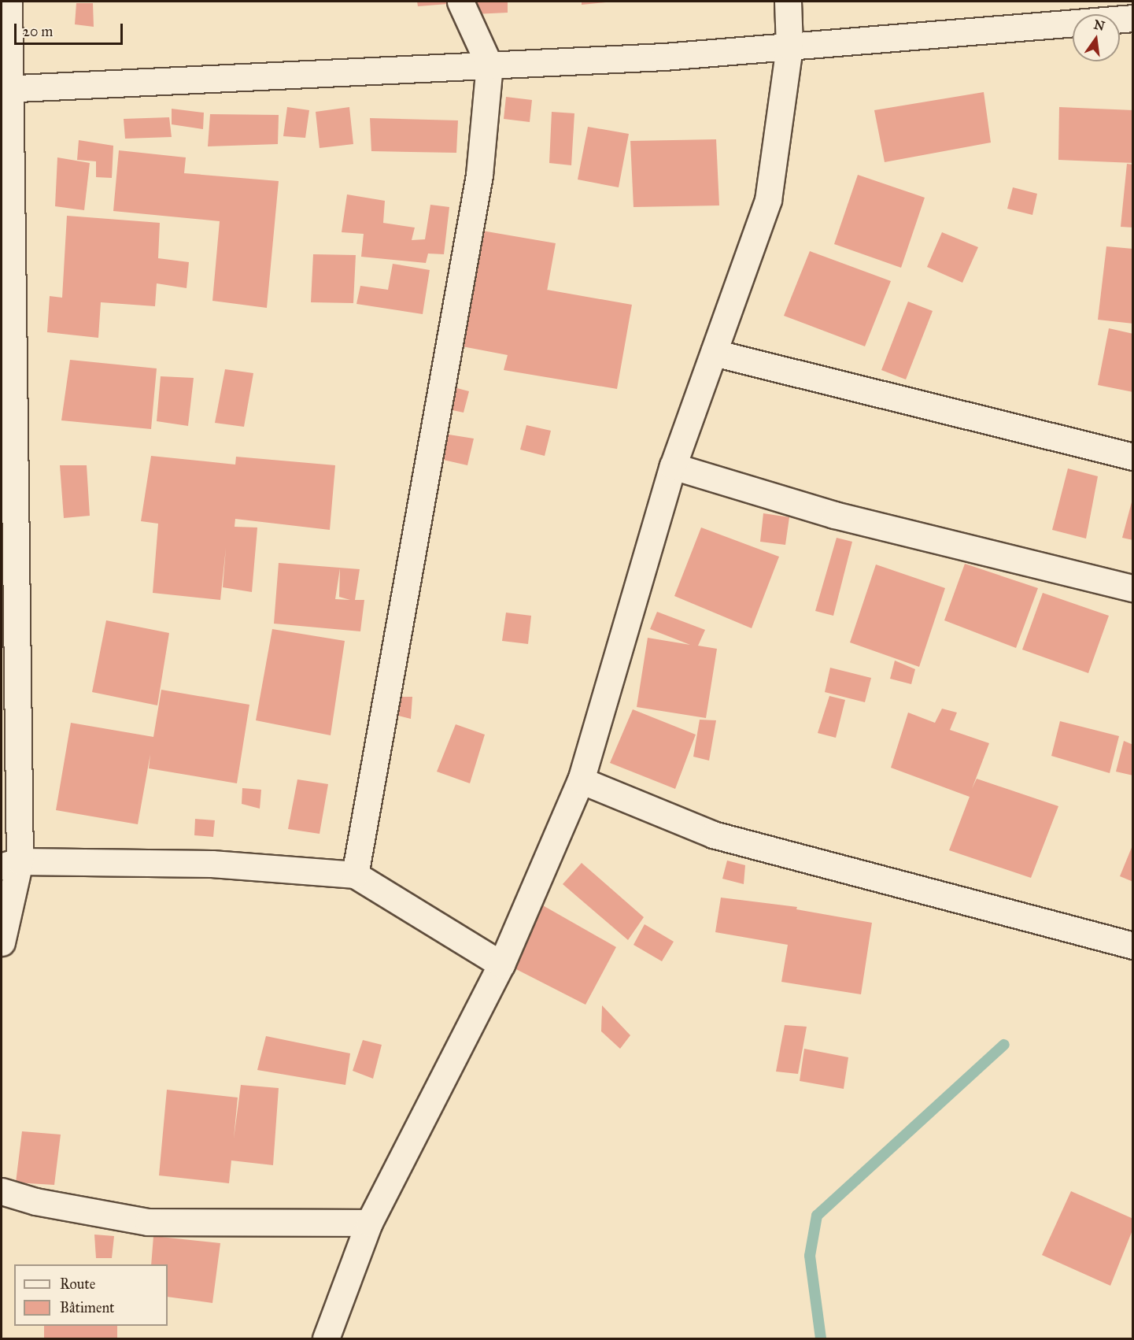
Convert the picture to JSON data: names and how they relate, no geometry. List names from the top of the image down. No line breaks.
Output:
{"legend":["Route","Bâtiment"],"scale_bar":"20 m","north":"top"}
